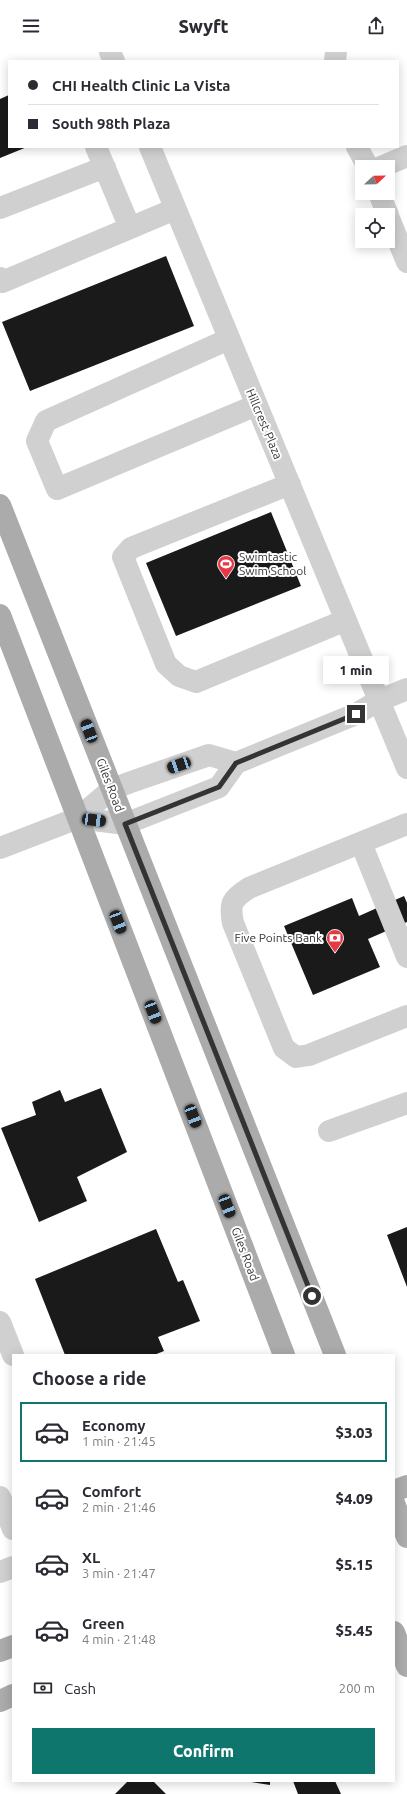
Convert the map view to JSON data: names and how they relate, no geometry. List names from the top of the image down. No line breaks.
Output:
{"streets":{"main road":["Giles Road"],"street":["Hillcrest Plaza"]},"places":{"sports":["Swimtastic Swim School"],"bank":["Five Points Bank"]},"north":"right","page":{"header":"Swyft","banner":["CHI Health Clinic La Vista","South 98th Plaza"],"bubble":"1 min","heading":"Choose a ride","list":[{"name":"Economy","note":"1 min · 21:45","value":"$3.03"},{"name":"Comfort","note":"2 min · 21:46","value":"$4.09"},{"name":"XL","note":"3 min · 21:47","value":"$5.15"},{"name":"Green","note":"4 min · 21:48","value":"$5.45"}],"pay":["Cash","200 m"],"buttons":"Confirm"}}
